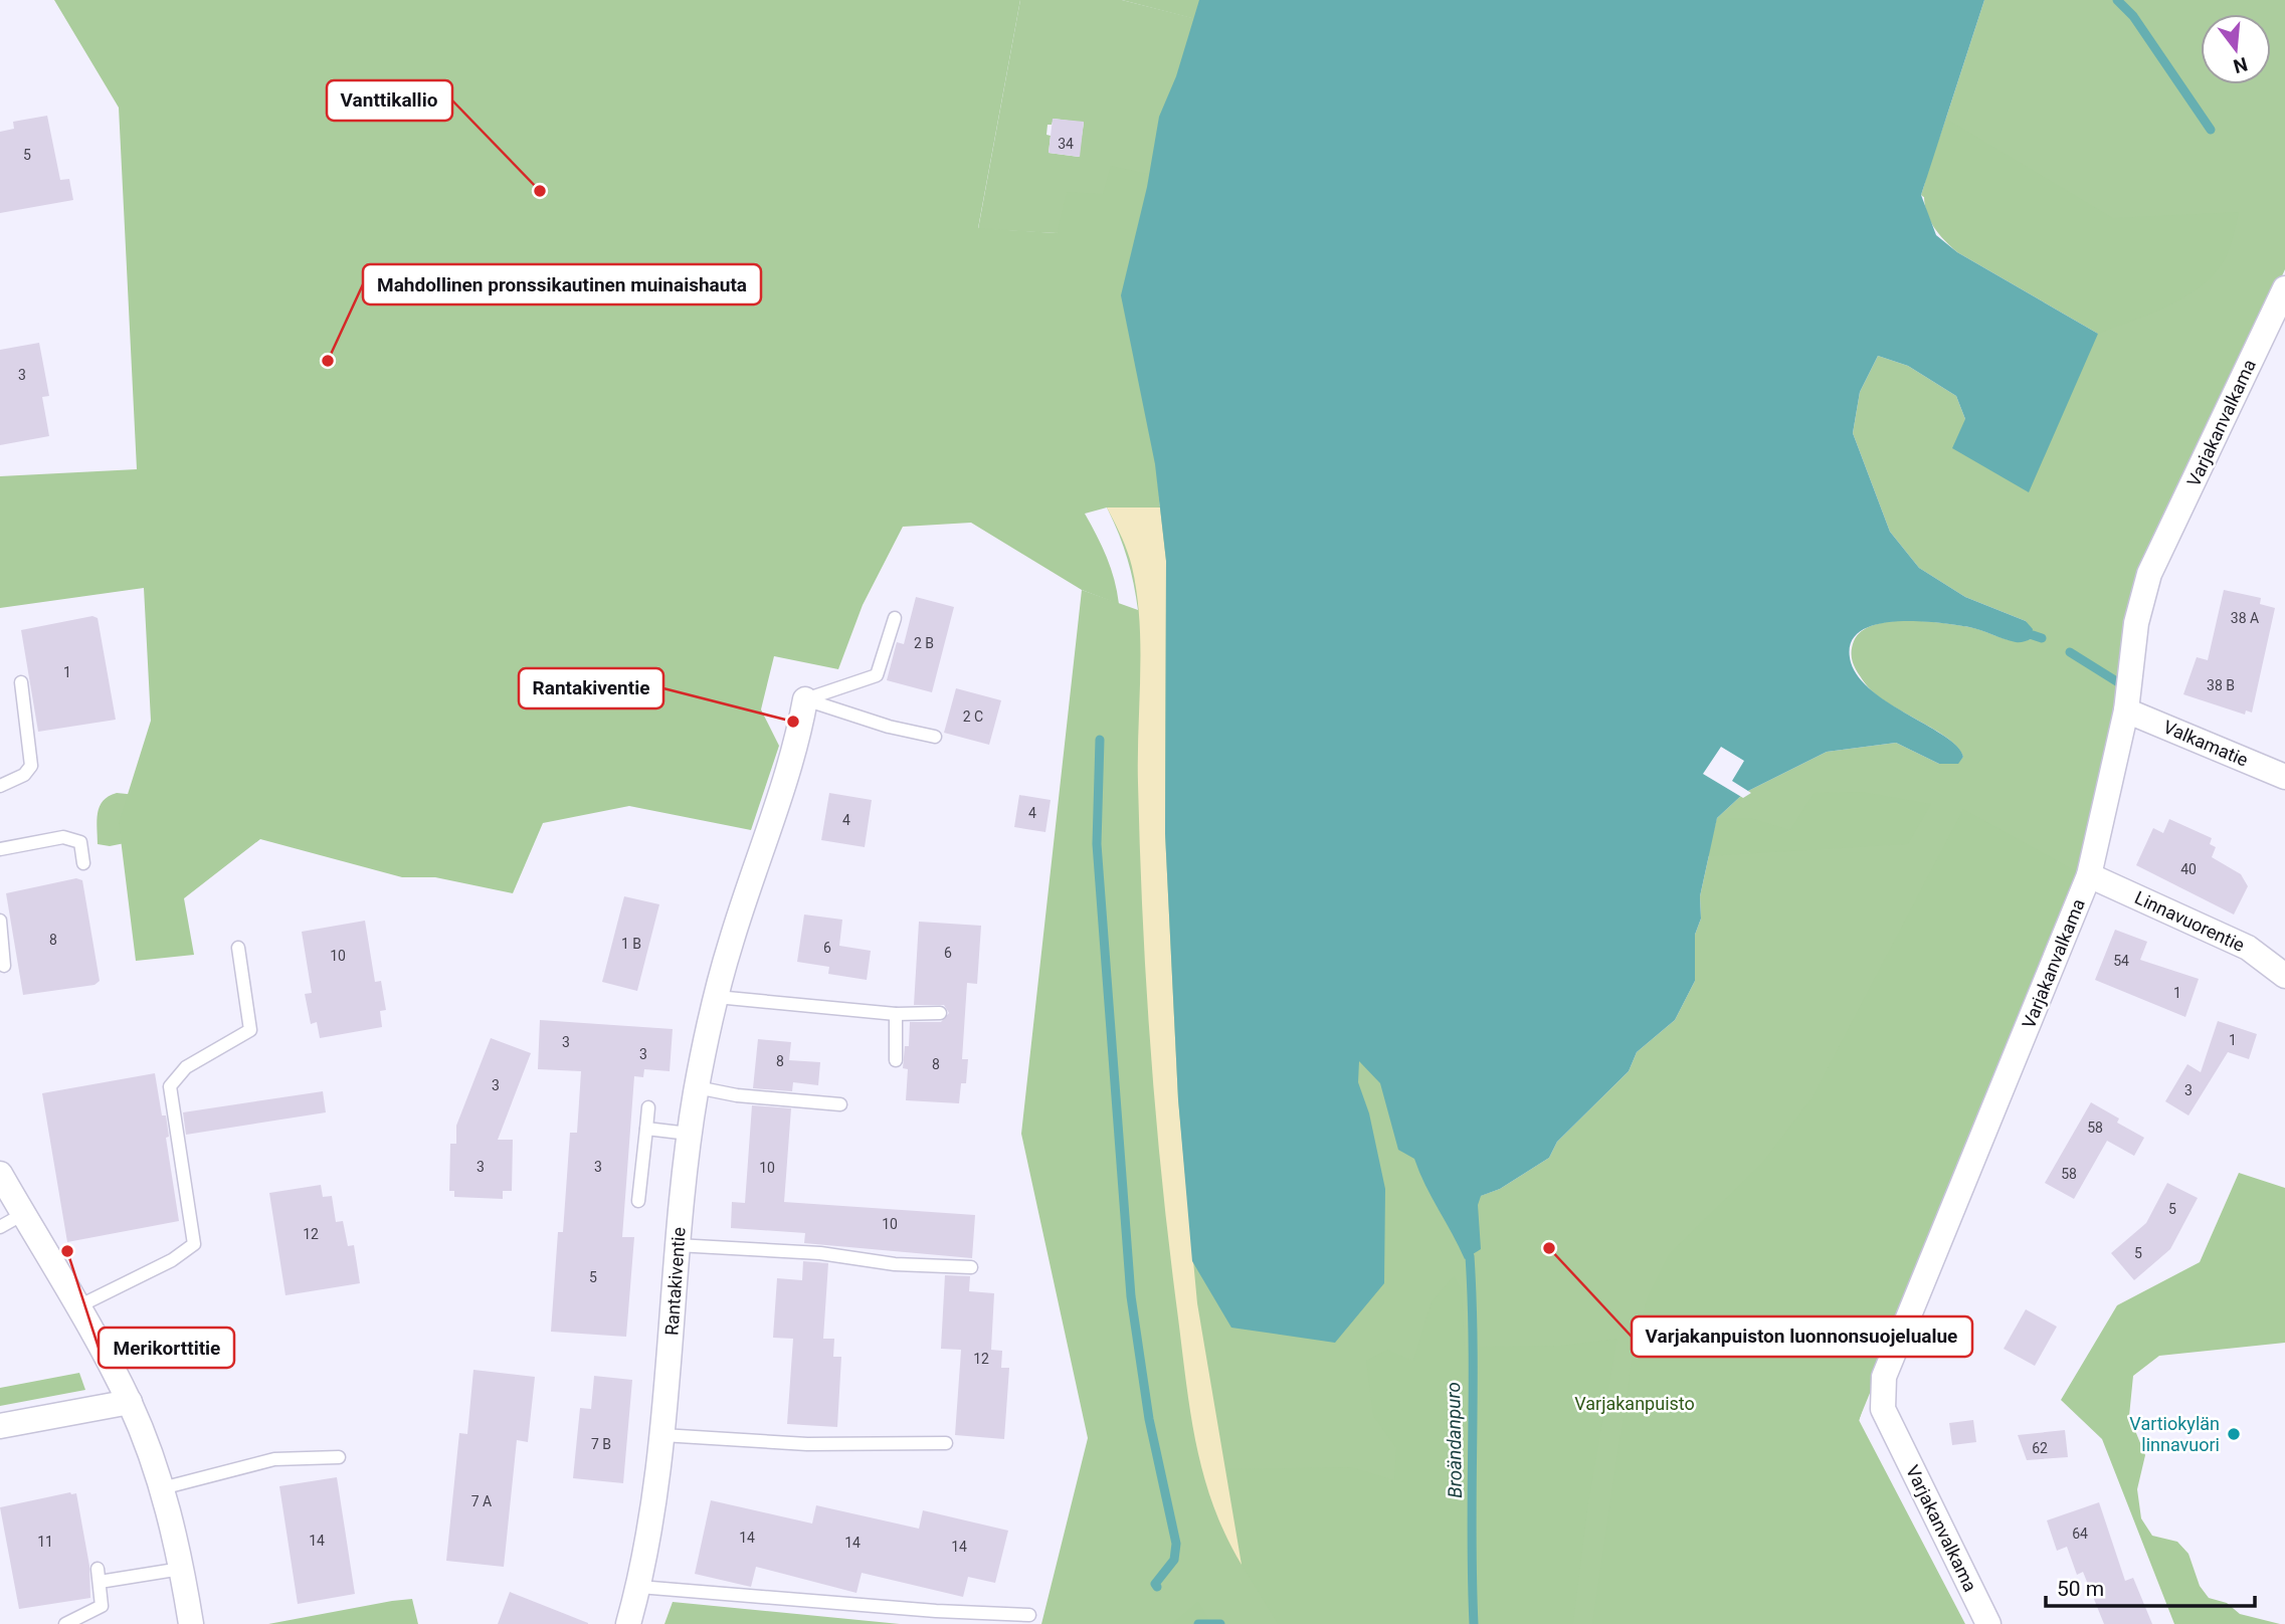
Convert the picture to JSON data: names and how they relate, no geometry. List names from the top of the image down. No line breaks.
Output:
{"streets":{"street":["Varjakanvalkama","Valkamatie","Linnavuorentie","Rantakiventie"]},"crossings":[["Varjakanvalkama","Valkamatie"],["Varjakanvalkama","Linnavuorentie"]],"water":["Broändanpuro"],"parks":["Varjakanpuisto"],"places":["Vanttikallio","Mahdollinen pronssikautinen muinaishauta","Rantakiventie","Varjakanpuiston luonnonsuojelualue","Merikorttitie","Vartiokylän linnavuori"],"house_numbers":["34","5","3","38 A","2 B","1","38 B","2 C","4","4","40","8","1 B","6","6","10","54","1","1","3","3","8","8","3","3","58","3","3","10","58","5","10","12","5","5","12","7 B","62","7 A","64","14","14","11","14","14"],"scale_bar":"50 m","north":"bottom"}
